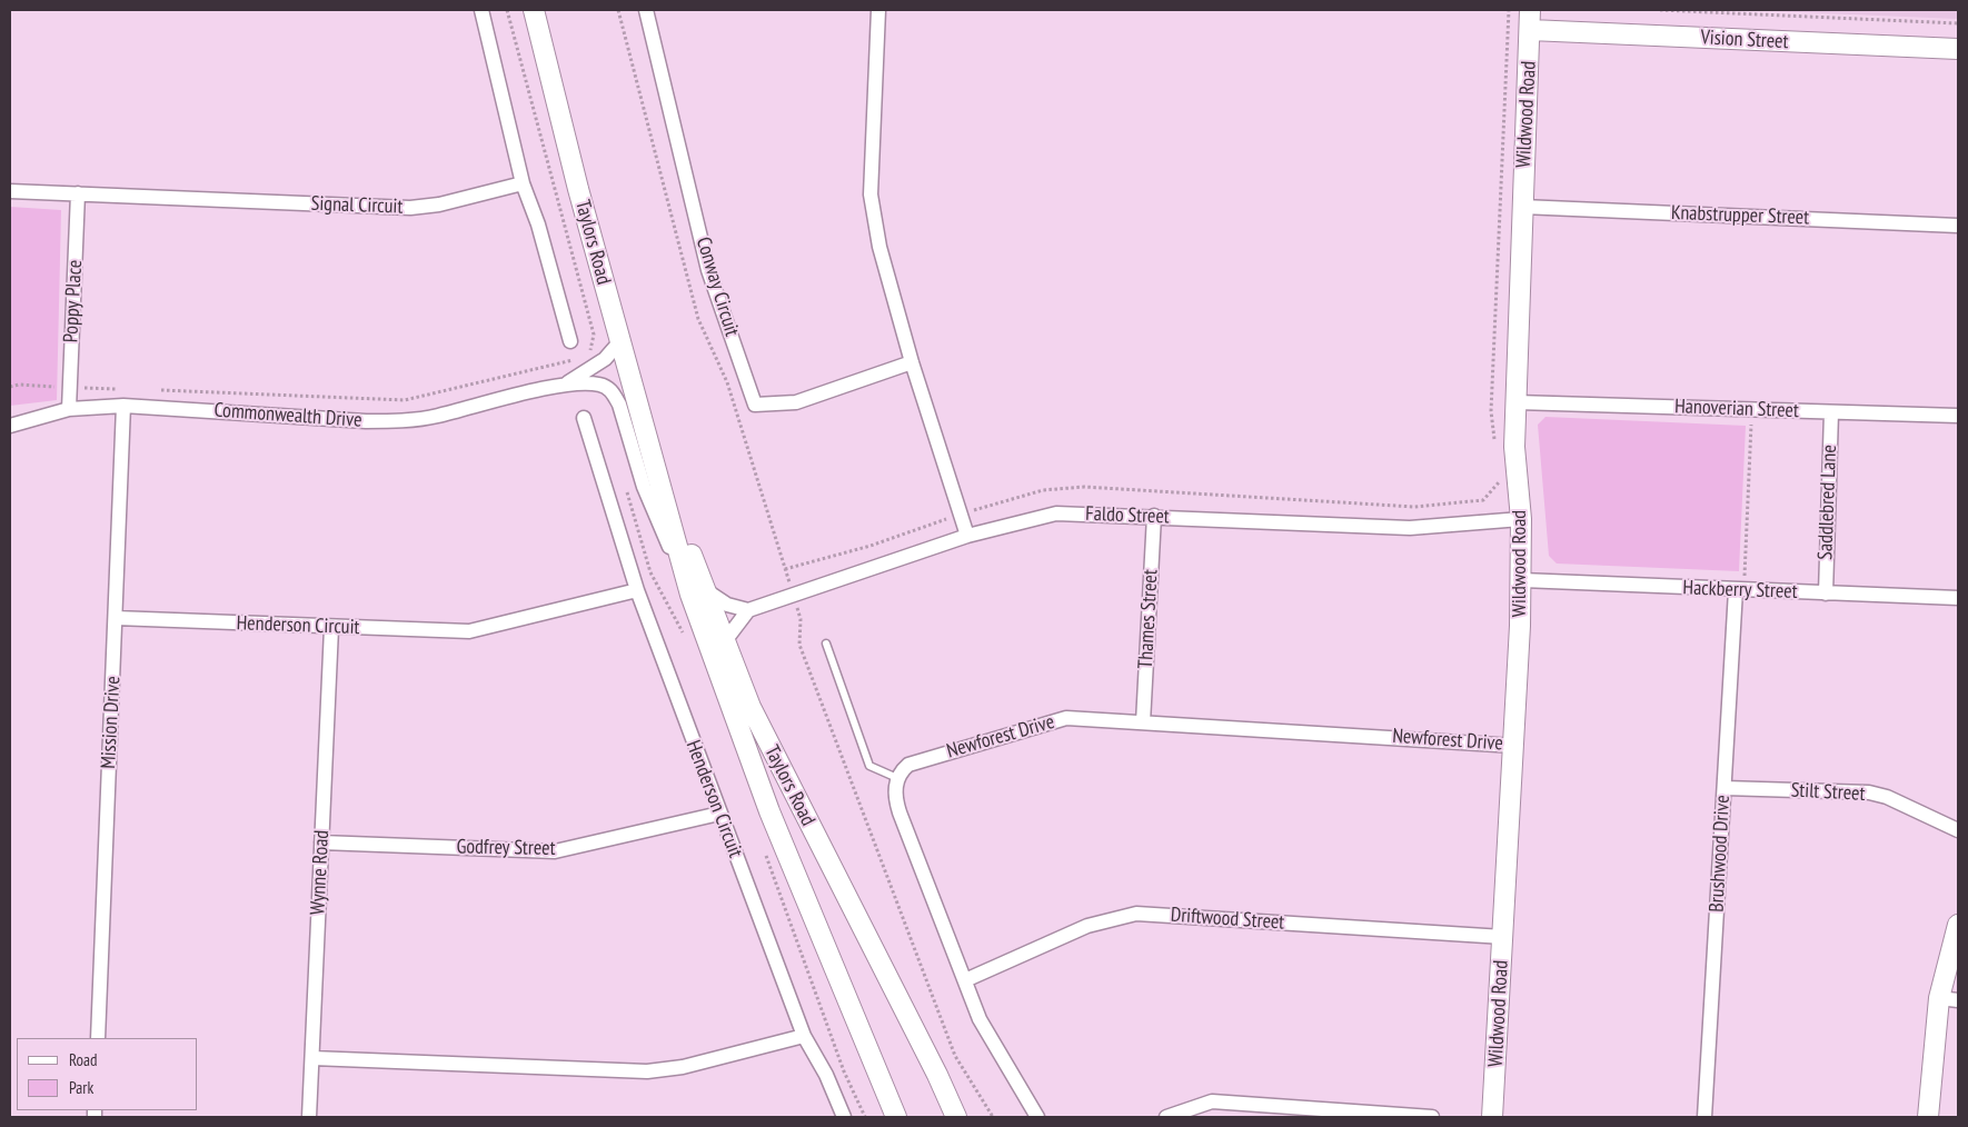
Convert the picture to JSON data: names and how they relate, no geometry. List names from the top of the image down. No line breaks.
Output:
{"streets":{"street":["Vision Street","Wildwood Road","Signal Circuit","Knabstrupper Street","Taylors Road","Conway Circuit","Poppy Place","Hanoverian Street","Commonwealth Drive","Saddlebred Lane","Faldo Street","Hackberry Street","Thames Street","Henderson Circuit","Mission Drive","Newforest Drive","Stilt Street","Godfrey Street","Brushwood Drive","Wynne Road","Driftwood Street"]},"crossings":[["Vision Street","Wildwood Road"],["Wildwood Road","Knabstrupper Street"],["Wildwood Road","Hanoverian Street"],["Wildwood Road","Faldo Street"],["Wildwood Road","Hackberry Street"],["Wildwood Road","Newforest Drive"],["Wildwood Road","Driftwood Street"],["Signal Circuit","Poppy Place"],["Taylors Road","Commonwealth Drive"],["Poppy Place","Commonwealth Drive"],["Hanoverian Street","Saddlebred Lane"],["Commonwealth Drive","Mission Drive"],["Saddlebred Lane","Hackberry Street"],["Faldo Street","Thames Street"],["Hackberry Street","Brushwood Drive"],["Thames Street","Newforest Drive"],["Henderson Circuit","Mission Drive"],["Henderson Circuit","Godfrey Street"],["Henderson Circuit","Wynne Road"],["Stilt Street","Brushwood Drive"],["Godfrey Street","Wynne Road"]],"legend":["Road","Park"]}
